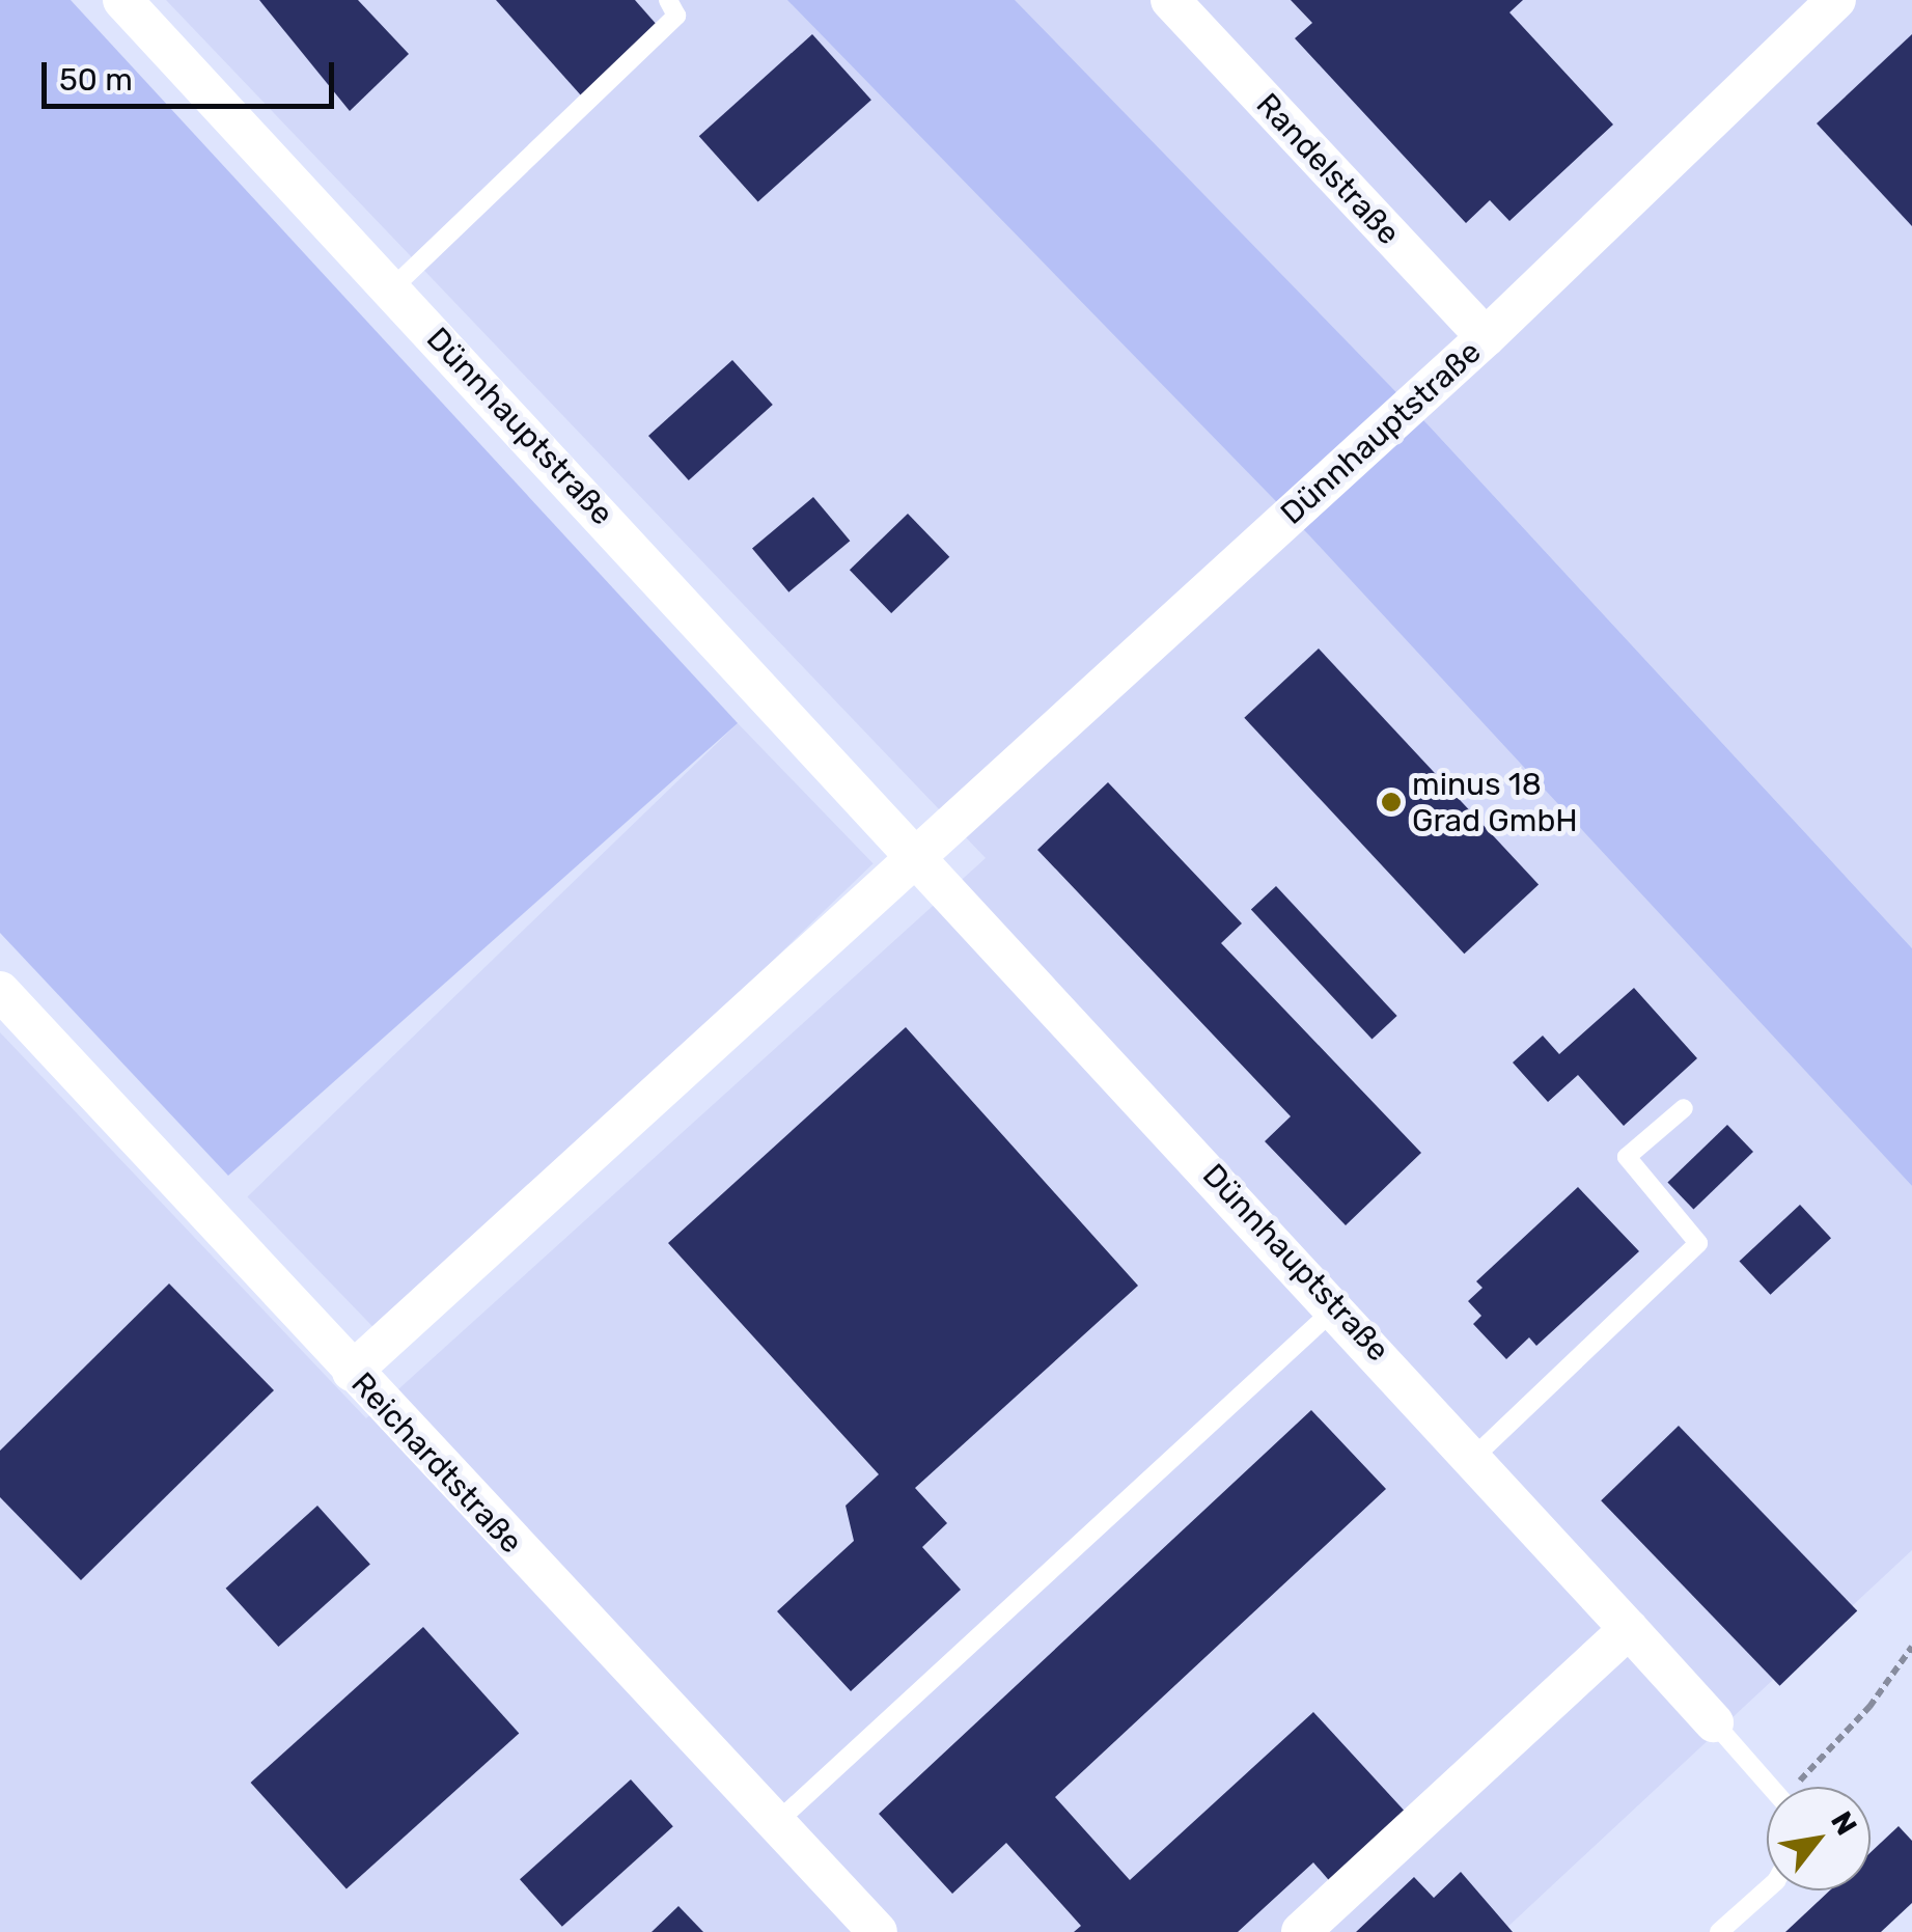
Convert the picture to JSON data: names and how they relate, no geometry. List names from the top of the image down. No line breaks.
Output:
{"streets":{"street":["Randelstraße","Dünnhauptstraße","Reichardtstraße"]},"crossings":[["Randelstraße","Dünnhauptstraße"],["Dünnhauptstraße","Reichardtstraße"]],"places":["minus 18 Grad GmbH"],"scale_bar":"50 m","north":"top right"}
